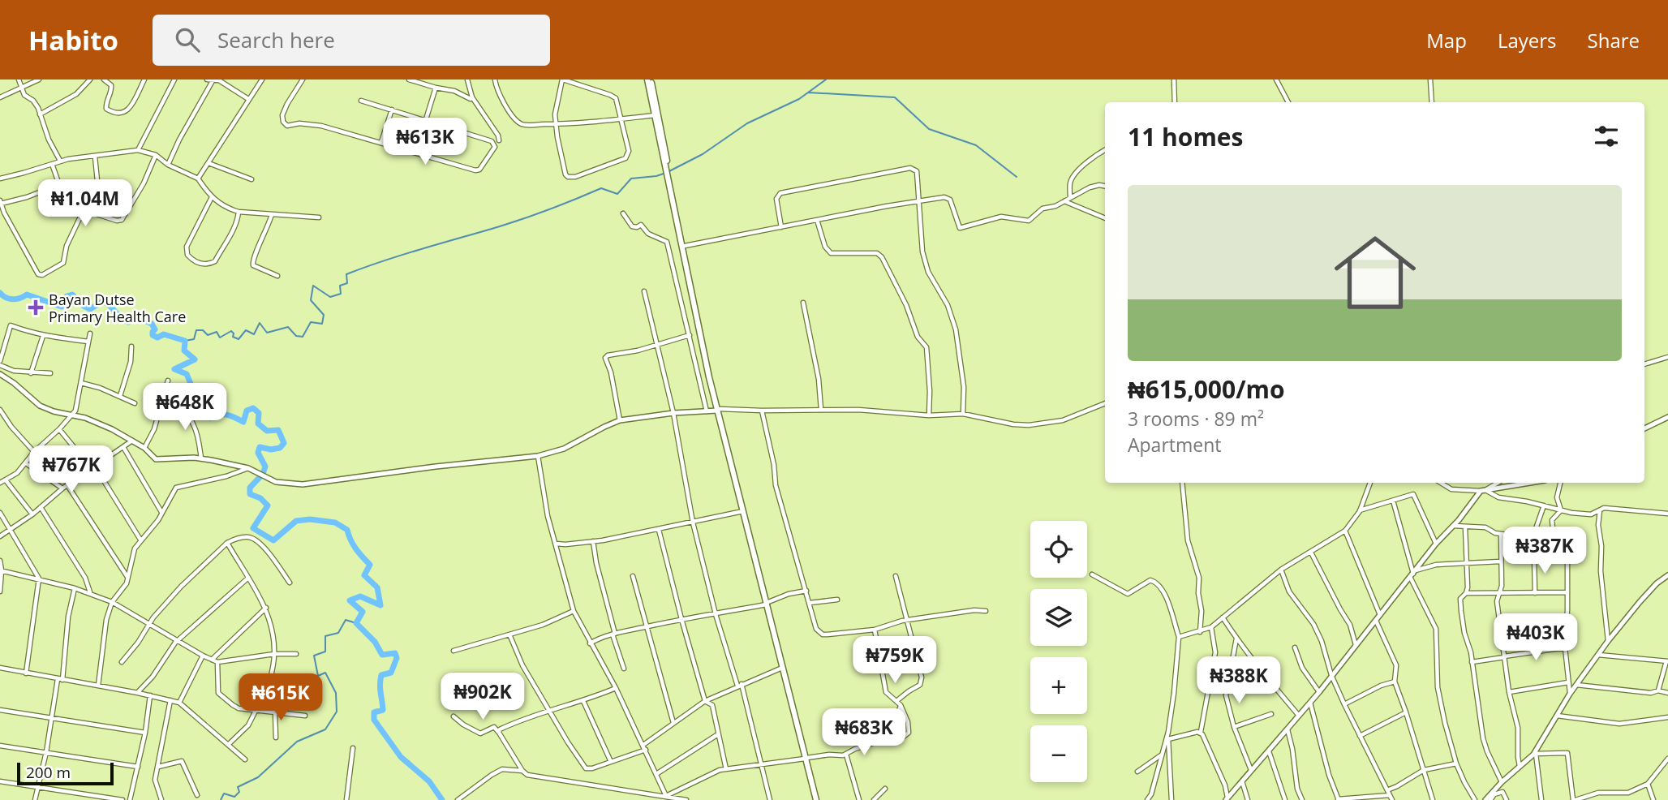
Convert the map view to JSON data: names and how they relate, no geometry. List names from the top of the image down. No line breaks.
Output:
{"places":{"health":["Bayan Dutse Primary Health Care"]},"scale_bar":"200 m","page":{"header":"Habito","search":"Search here","nav":["Map","Layers","Share"],"heading":"11 homes","price":["₦613K","₦1.04M","₦648K","₦767K","₦387K","₦403K","₦759K","₦388K","₦902K","₦615K","₦683K"],"list":[{"name":"₦615,000/mo","note":"3 rooms · 89 m² · Apartment"}],"map_buttons":["+","−"],"scale":"200 m"}}
